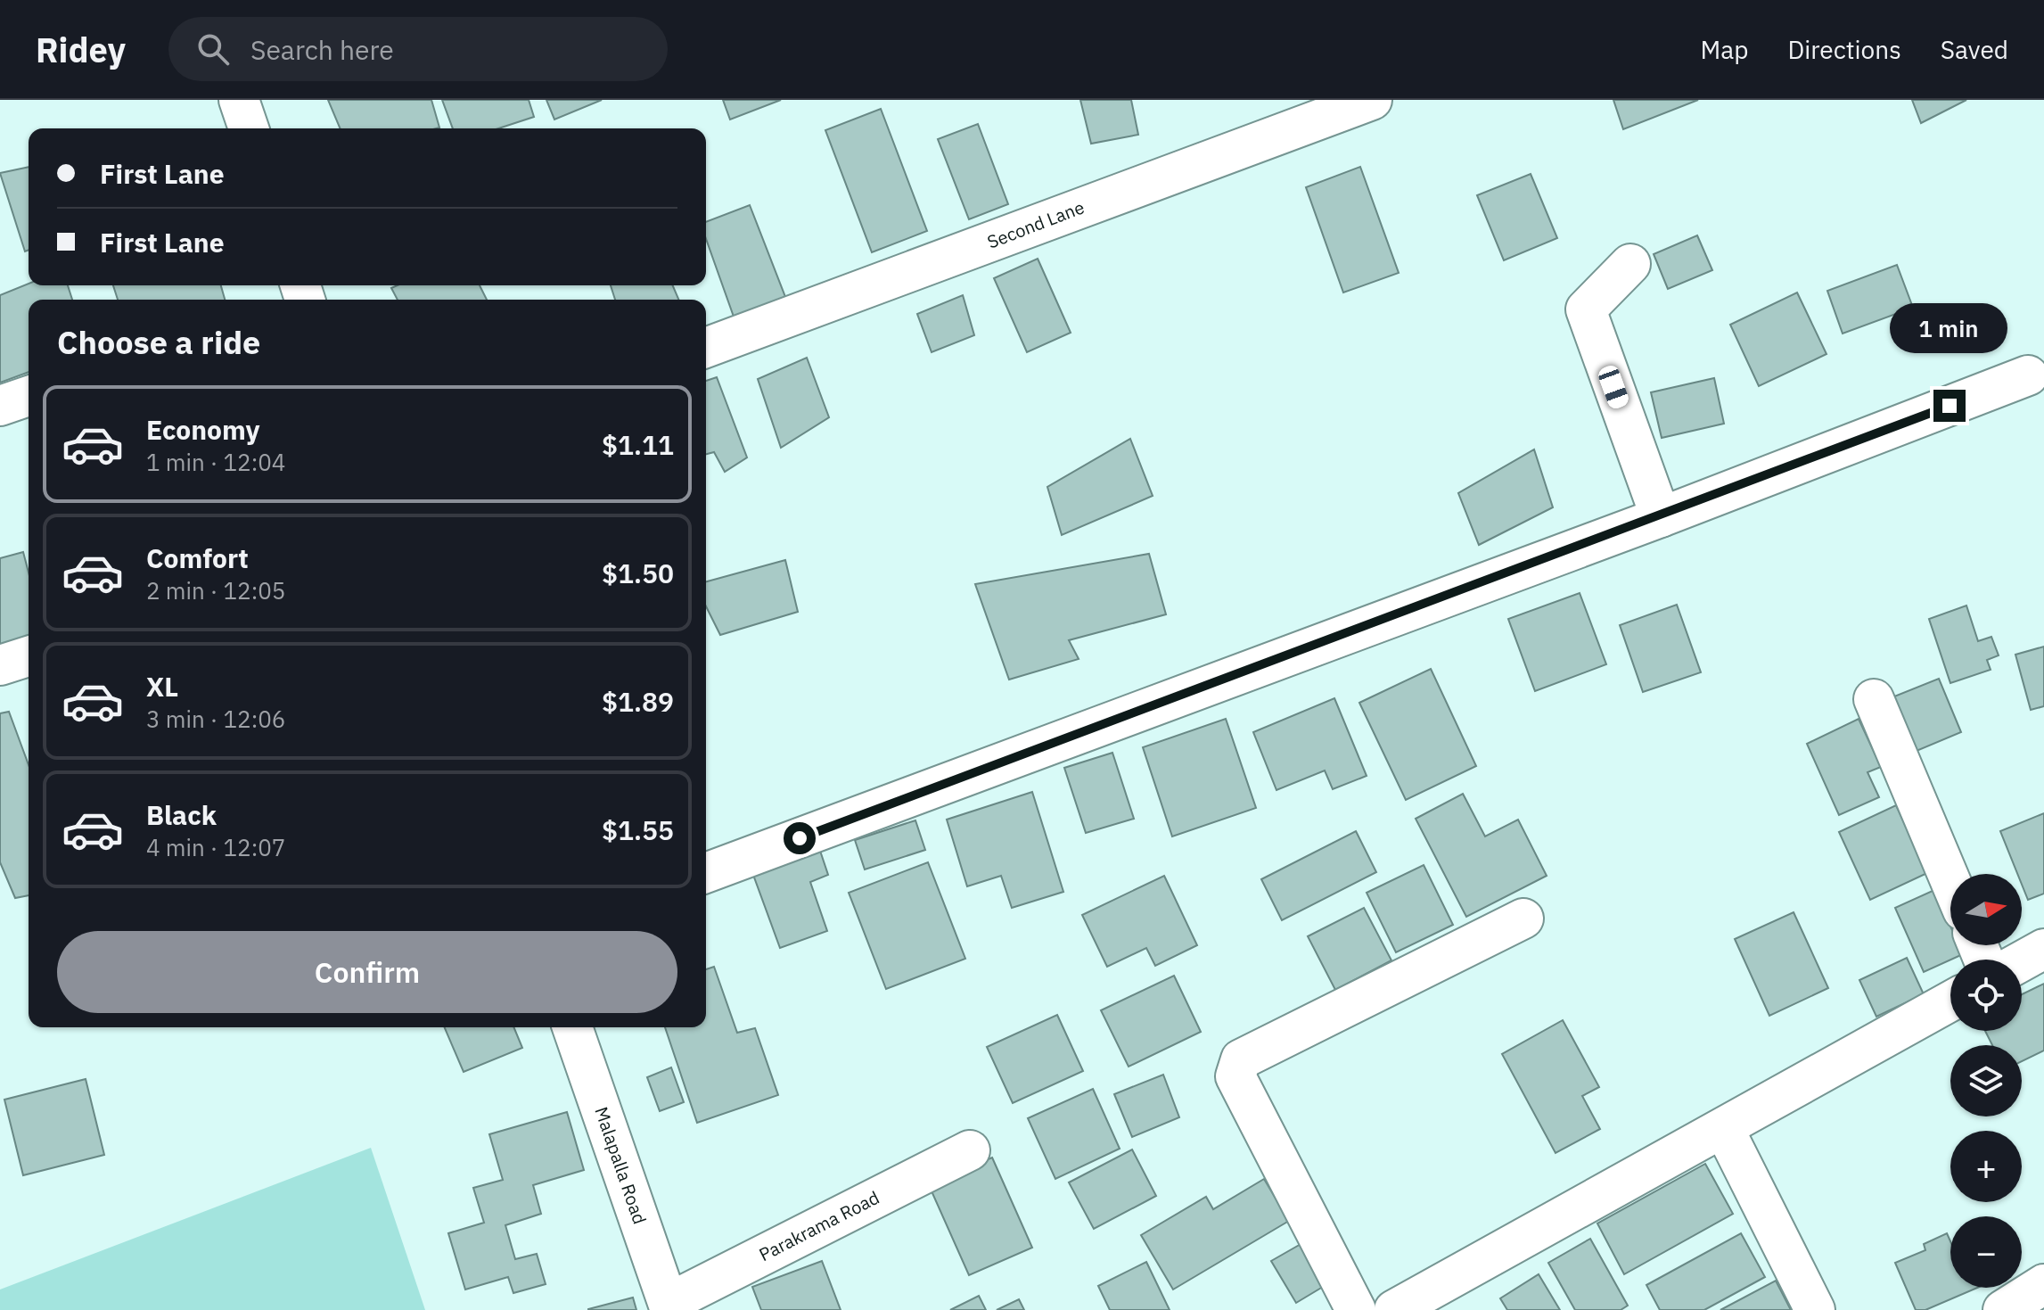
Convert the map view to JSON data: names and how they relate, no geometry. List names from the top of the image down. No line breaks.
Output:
{"streets":{"street":["Second Lane","Malapalla Road","Parakrama Road"]},"crossings":[["Malapalla Road","Parakrama Road"]],"north":"right","page":{"header":"Ridey","search":"Search here","nav":["Map","Directions","Saved"],"banner":["First Lane","First Lane"],"heading":"Choose a ride","bubble":"1 min","list":[{"name":"Economy","note":"1 min · 12:04","value":"$1.11"},{"name":"Comfort","note":"2 min · 12:05","value":"$1.50"},{"name":"XL","note":"3 min · 12:06","value":"$1.89"},{"name":"Black","note":"4 min · 12:07","value":"$1.55"}],"map_buttons":["+","−"],"buttons":"Confirm"}}
